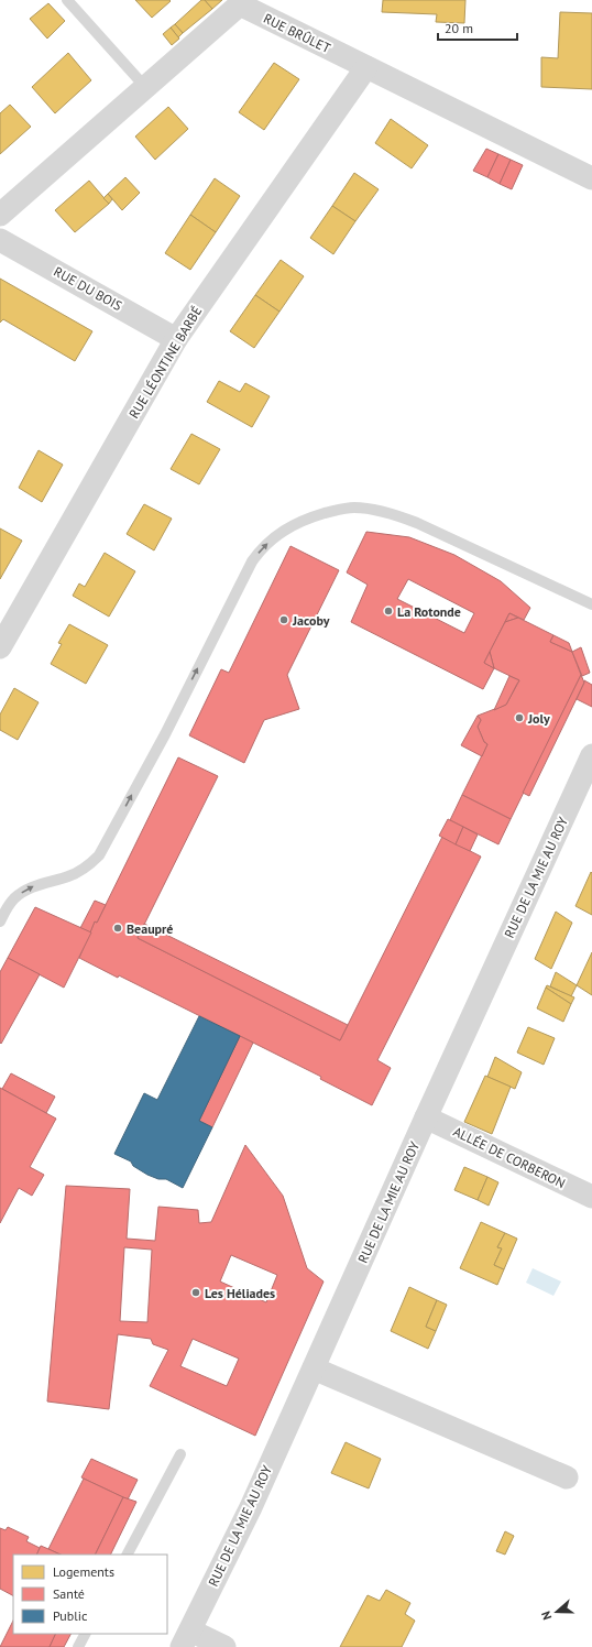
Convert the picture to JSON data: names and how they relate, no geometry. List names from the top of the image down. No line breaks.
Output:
{"streets":{"street":["RUE BRÛLET","RUE DU BOIS","RUE LÉONTINE BARBÉ","RUE DE LA MIE AU ROY","ALLÉE DE CORBERON"]},"crossings":[["RUE BRÛLET","RUE LÉONTINE BARBÉ"],["RUE DU BOIS","RUE LÉONTINE BARBÉ"],["RUE DE LA MIE AU ROY","ALLÉE DE CORBERON"]],"places":["La Rotonde","Jacoby","Joly","Beaupré","Les Héliades"],"legend":["Logements","Santé","Public"],"scale_bar":"20 m","north":"left"}
